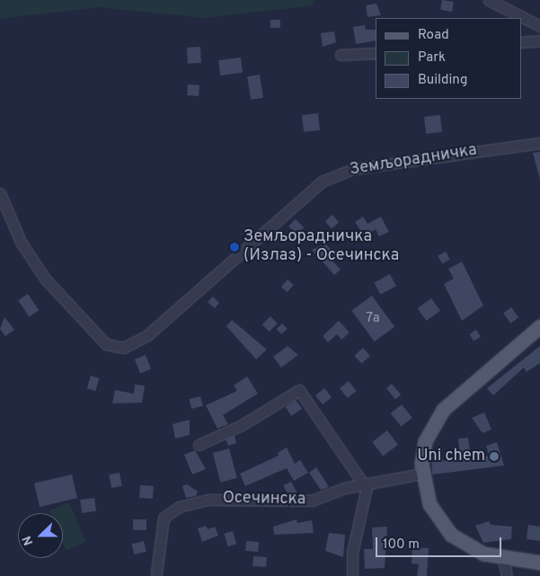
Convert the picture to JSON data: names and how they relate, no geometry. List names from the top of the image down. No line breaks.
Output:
{"streets":{"street":["Земљорадничка","Осечинска"]},"places":["Земљорадничка (Излаз) - Осечинска","Uni chem"],"house_numbers":["7a"],"legend":["Road","Park","Building"],"scale_bar":"100 m","north":"left"}
